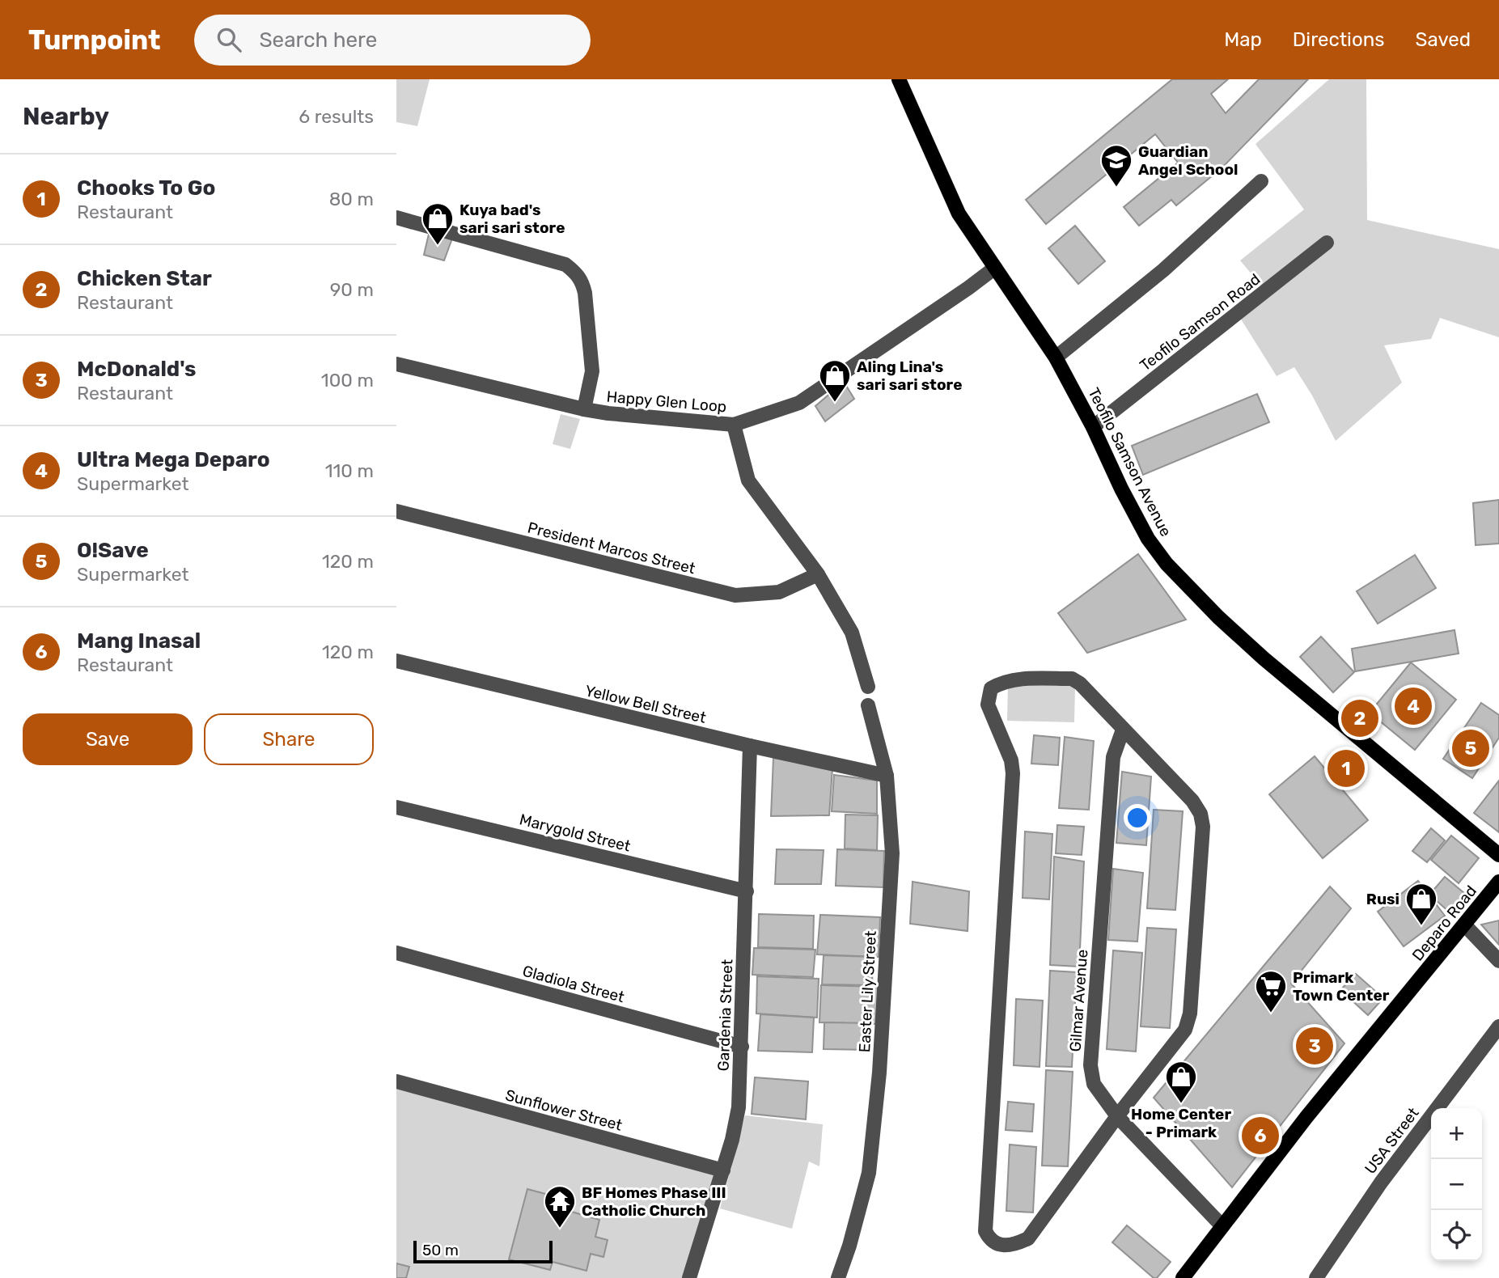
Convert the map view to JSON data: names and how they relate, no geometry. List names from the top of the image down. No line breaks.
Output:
{"streets":{"main road":["Teofilo Samson Avenue","Deparo Road"],"street":["Teofilo Samson Road","Happy Glen Loop","President Marcos Street","Yellow Bell Street","Marygold Street","Gladiola Street","Easter Lily Street","Gilmar Avenue","Gardenia Street","Sunflower Street","USA Street"]},"crossings":[["Teofilo Samson Road","Teofilo Samson Avenue"],["Happy Glen Loop","Teofilo Samson Avenue"],["Yellow Bell Street","Easter Lily Street"],["Yellow Bell Street","Gardenia Street"],["Marygold Street","Gardenia Street"],["Deparo Road","Gilmar Avenue"],["Gladiola Street","Gardenia Street"],["Gardenia Street","Sunflower Street"]],"places":{"school or university":["Guardian Angel School"],"shop":["Kuya bad's sari sari store","Aling Lina's sari sari store","Rusi","Home Center - Primark"],"supermarket":["Primark Town Center"],"temple":["BF Homes Phase III Catholic Church"]},"scale_bar":"50 m","page":{"header":"Turnpoint","search":"Search here","nav":["Map","Directions","Saved"],"heading":["Nearby","6 results"],"list":[{"mark":"1","name":"Chooks To Go","note":"Restaurant","value":"80 m"},{"mark":"2","name":"Chicken Star","note":"Restaurant","value":"90 m"},{"mark":"3","name":"McDonald's","note":"Restaurant","value":"100 m"},{"mark":"4","name":"Ultra Mega Deparo","note":"Supermarket","value":"110 m"},{"mark":"5","name":"O!Save","note":"Supermarket","value":"120 m"},{"mark":"6","name":"Mang Inasal","note":"Restaurant","value":"120 m"}],"pins":["4","2","5","1","3","6"],"buttons":["Save","Share"],"map_buttons":["+","−"],"scale":"50 m"}}
